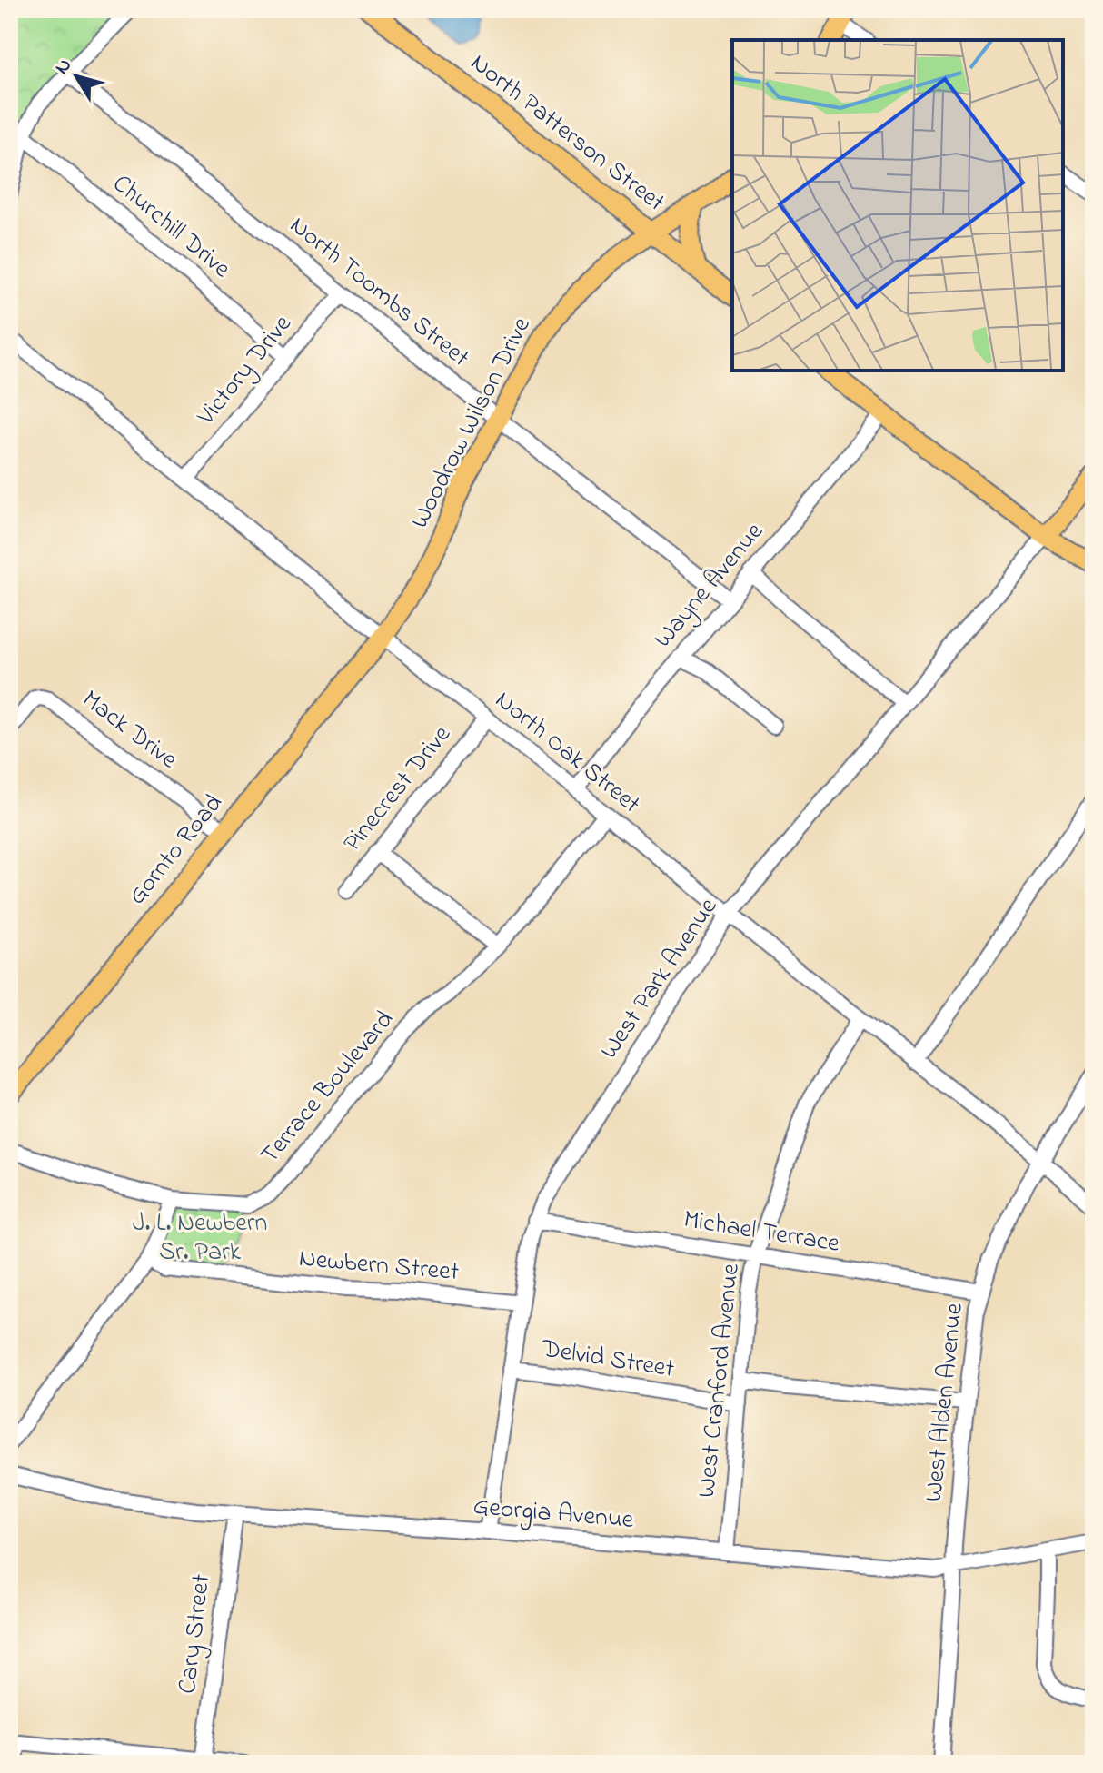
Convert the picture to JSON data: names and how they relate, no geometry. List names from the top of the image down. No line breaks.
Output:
{"streets":{"main road":["North Patterson Street","Woodrow Wilson Drive","Gornto Road"],"street":["Churchill Drive","North Toombs Street","Victory Drive","Wayne Avenue","Mack Drive","North Oak Street","Pinecrest Drive","West Park Avenue","Terrace Boulevard","Michael Terrace","Newbern Street","Delvid Street","West Cranford Avenue","West Alden Avenue","Georgia Avenue","Cary Street"]},"crossings":[["North Patterson Street","Woodrow Wilson Drive"],["Churchill Drive","Victory Drive"],["North Toombs Street","Victory Drive"],["North Toombs Street","Woodrow Wilson Drive"],["North Toombs Street","Wayne Avenue"],["Victory Drive","North Oak Street"],["Woodrow Wilson Drive","North Oak Street"],["Woodrow Wilson Drive","Gornto Road"],["Wayne Avenue","North Oak Street"],["Mack Drive","Gornto Road"],["North Oak Street","Pinecrest Drive"],["North Oak Street","Gornto Road"],["North Oak Street","West Park Avenue"],["North Oak Street","Terrace Boulevard"],["North Oak Street","West Cranford Avenue"],["North Oak Street","West Alden Avenue"],["West Park Avenue","Michael Terrace"],["West Park Avenue","Newbern Street"],["West Park Avenue","Delvid Street"],["West Park Avenue","Georgia Avenue"],["Michael Terrace","West Cranford Avenue"],["Michael Terrace","West Alden Avenue"],["Delvid Street","West Cranford Avenue"],["West Cranford Avenue","Georgia Avenue"],["West Alden Avenue","Georgia Avenue"],["Georgia Avenue","Cary Street"]],"parks":["J. L. Newbern Sr. Park"],"north":"top left"}
